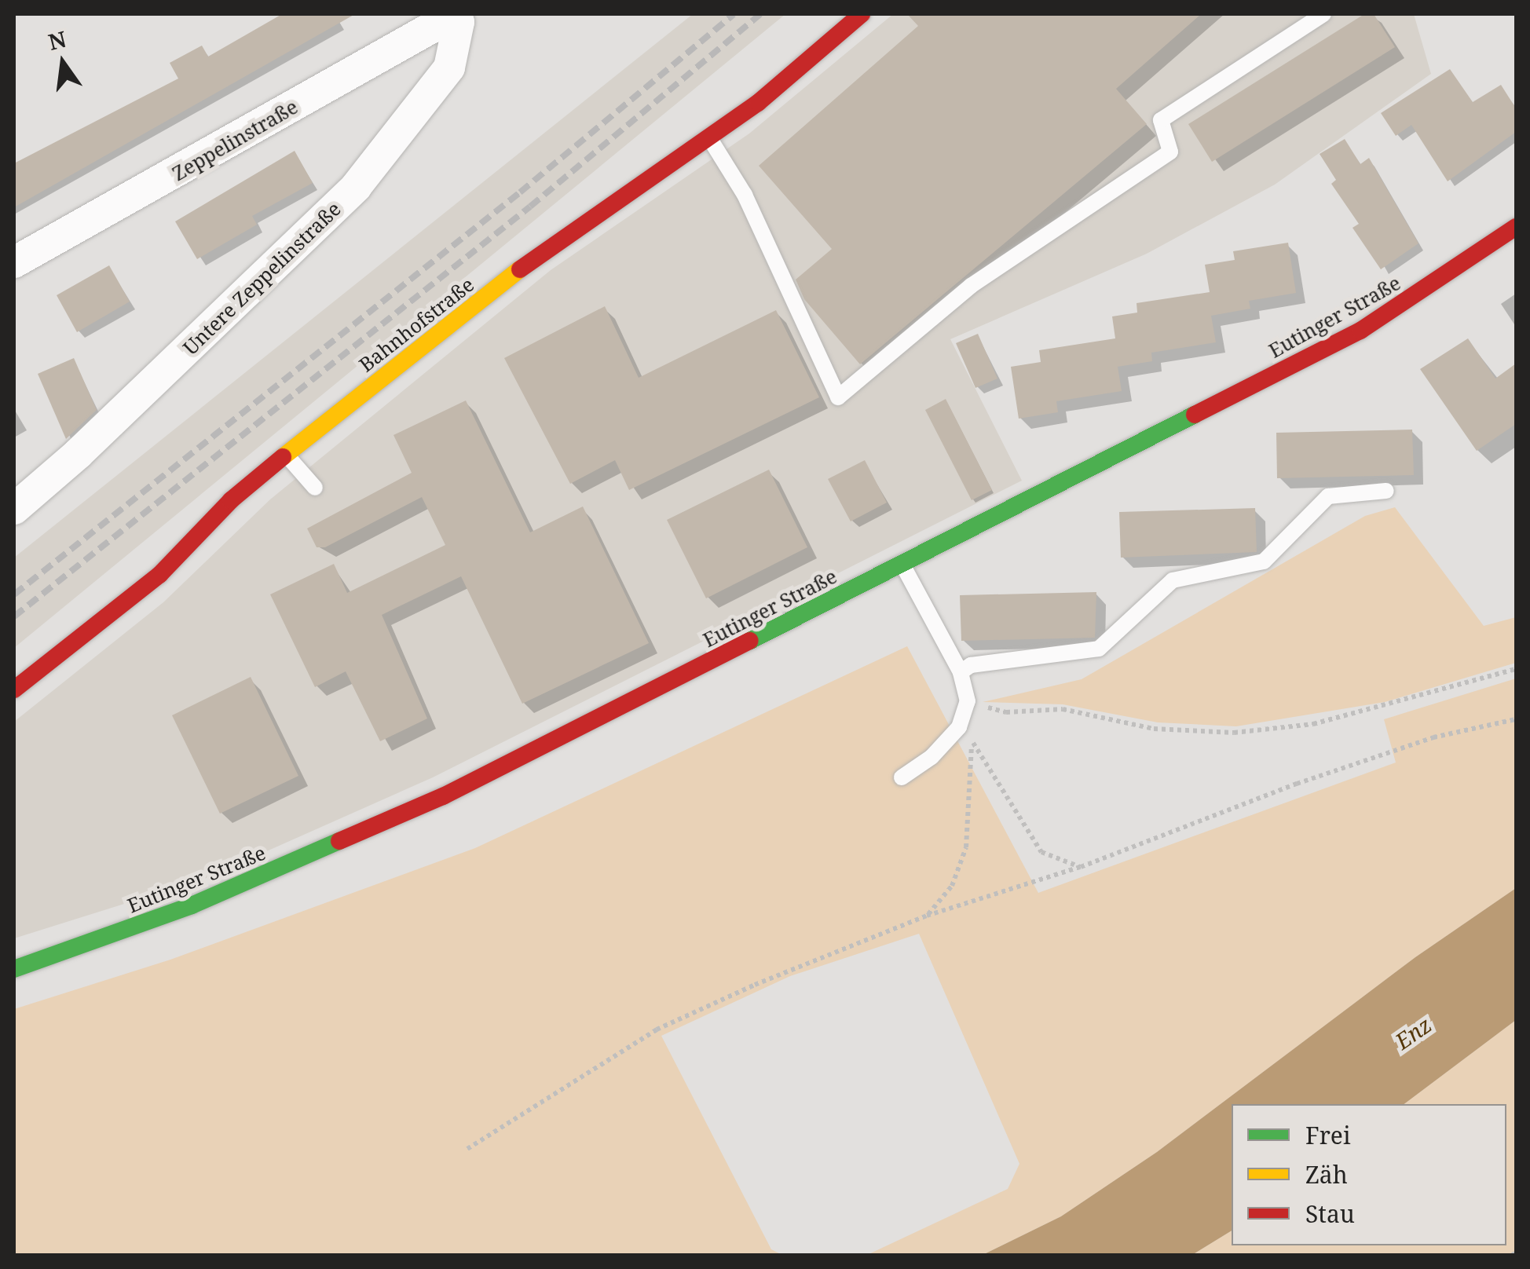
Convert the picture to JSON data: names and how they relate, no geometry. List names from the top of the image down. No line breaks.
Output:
{"streets":{"street":["Zeppelinstraße","Untere Zeppelinstraße","Eutinger Straße","Bahnhofstraße"]},"crossings":[["Zeppelinstraße","Untere Zeppelinstraße"]],"water":["Enz"],"legend":["Frei","Zäh","Stau"],"north":"top"}
